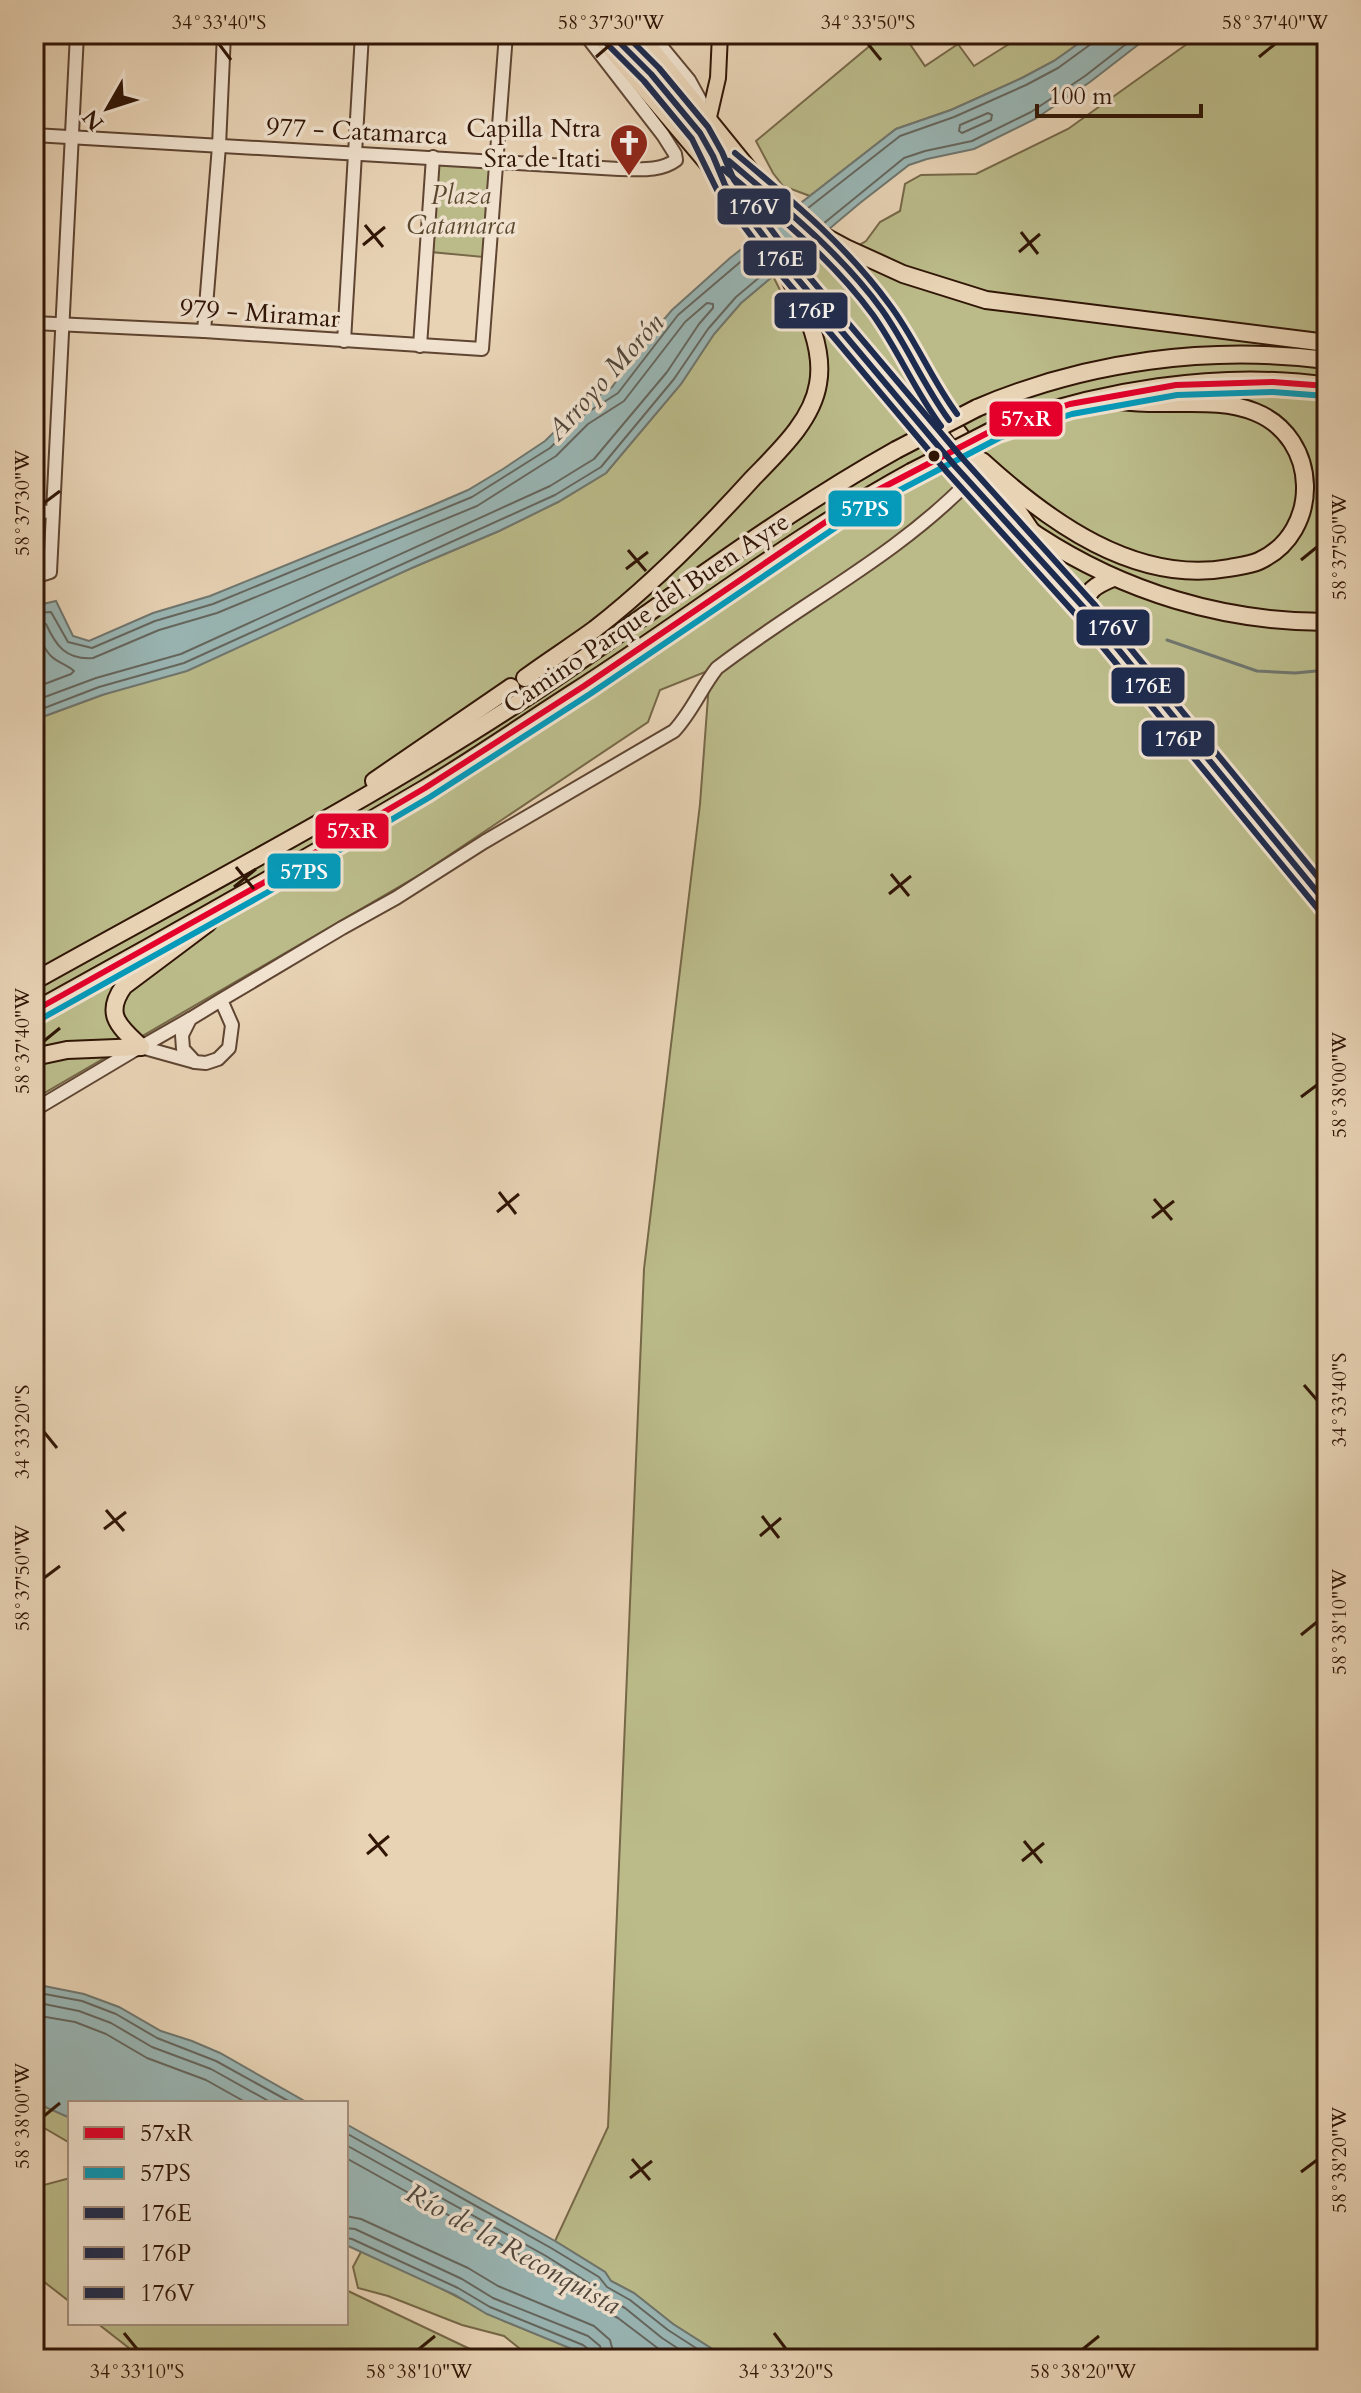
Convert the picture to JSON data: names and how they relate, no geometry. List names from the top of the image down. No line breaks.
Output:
{"streets":{"highway":["Camino Parque del Buen Ayre"],"street":["977 - Catamarca","979 - Miramar"]},"crossings":[["977 - Catamarca","979 - Miramar"]],"water":["Arroyo Morón","Río de la Reconquista"],"parks":["Plaza Catamarca"],"places":{"church":["Capilla Ntra Sra de Itati"]},"lines":["transit line 176E","transit line 176V","transit line 176P","transit line 57xR","transit line 57PS"],"legend":["57xR","57PS","176E","176P","176V"],"scale_bar":"100 m","north":"bottom left","coordinates":["34°33'40\"S","58°37'30\"W","34°33'50\"S","58°37'40\"W","58°37'50\"W","58°38'00\"W","34°33'20\"S","58°38'10\"W","58°38'20\"W","34°33'10\"S"]}
